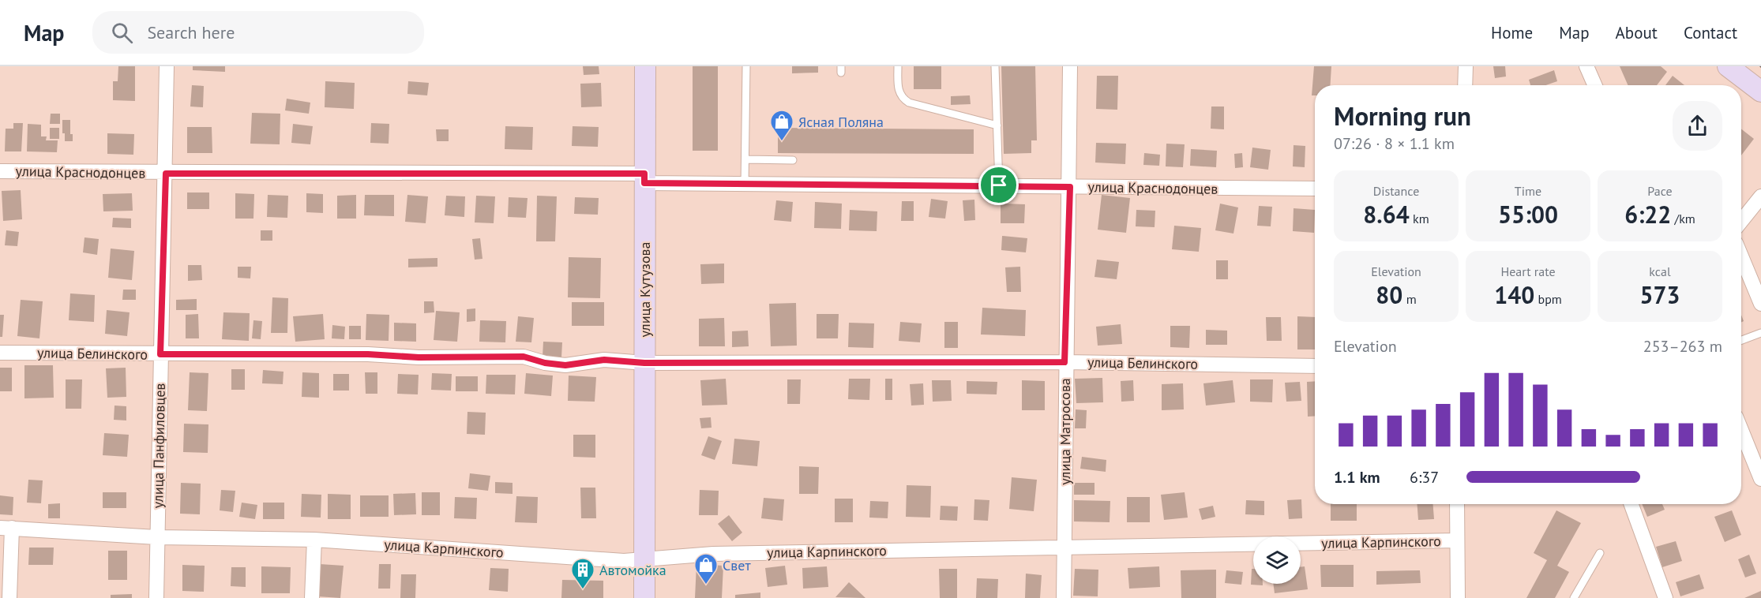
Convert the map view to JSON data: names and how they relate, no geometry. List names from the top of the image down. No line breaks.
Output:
{"streets":{"main road":["улица Кутузова"],"street":["улица Краснодонцев","улица Белинского","улица Матросова","улица Панфиловцев","улица Карпинского"]},"crossings":[["улица Краснодонцев","улица Кутузова"],["улица Краснодонцев","улица Матросова"],["улица Краснодонцев","улица Панфиловцев"],["улица Кутузова","улица Белинского"],["улица Кутузова","улица Карпинского"],["улица Белинского","улица Матросова"],["улица Белинского","улица Панфиловцев"],["улица Матросова","улица Карпинского"],["улица Панфиловцев","улица Карпинского"]],"places":{"shop":["Ясная Поляна","Свет"],"building":["Автомойка"]},"page":{"header":"Map","search":"Search here","nav":["Home","Map","About","Contact"],"heading":["Morning run","07:26 · 8 × 1.1 km"],"stats":[["Distance","8.64 km"],["Time","55:00"],["Pace","6:22 /km"],["Elevation","80 m"],["Heart rate","140 bpm"],["kcal","573"]],"chart":["Elevation","253–263 m"],"list":[{"name":"1.1 km","note":"6:37"}]}}
